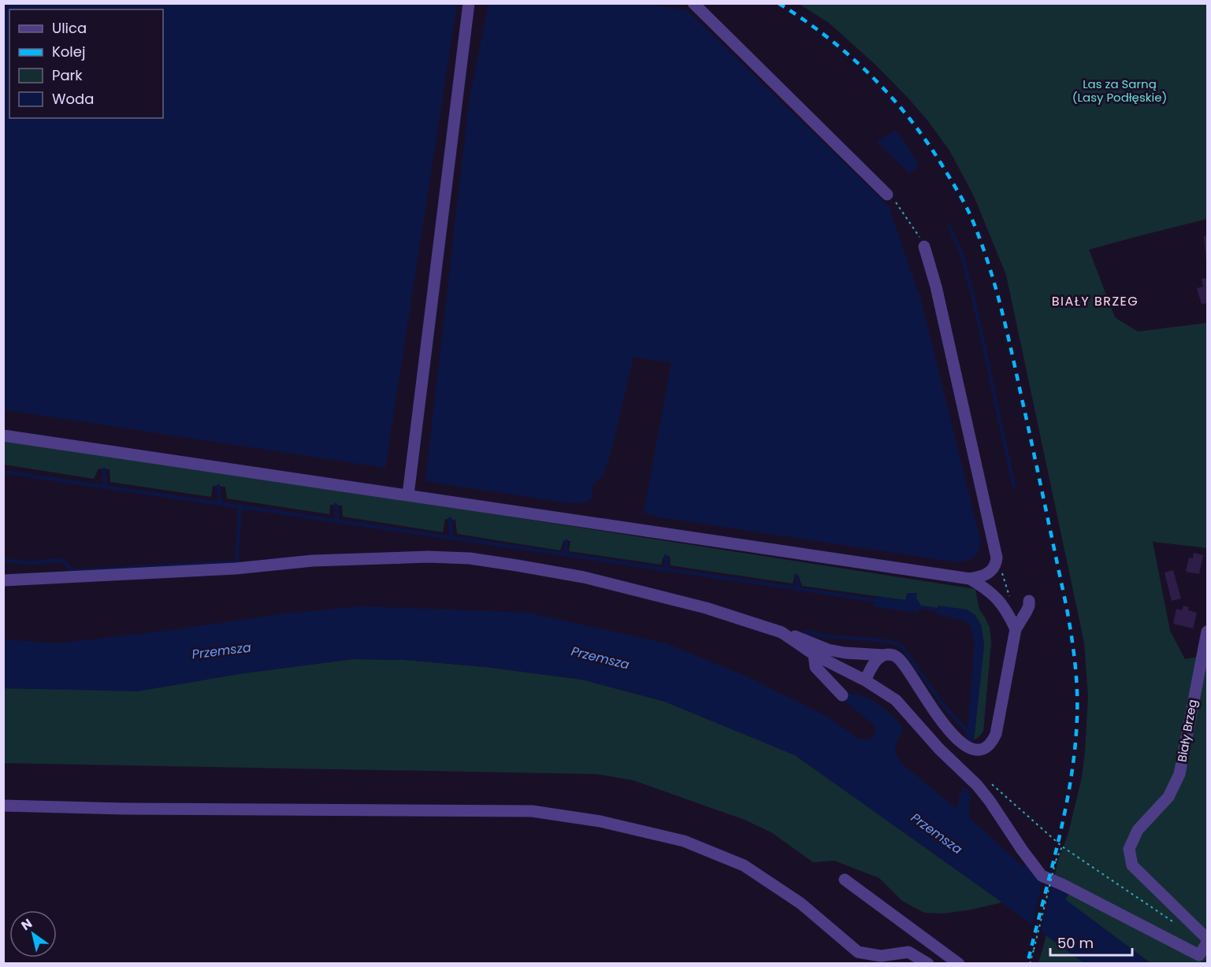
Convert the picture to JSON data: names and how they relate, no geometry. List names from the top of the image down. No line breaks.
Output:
{"streets":{"lane":["Biały Brzeg"]},"districts":["BIAŁY BRZEG"],"water":["Przemsza"],"parks":["Las za Sarną (Lasy Podłęskie)"],"legend":["Ulica","Kolej","Park","Woda"],"scale_bar":"50 m","north":"top left"}
